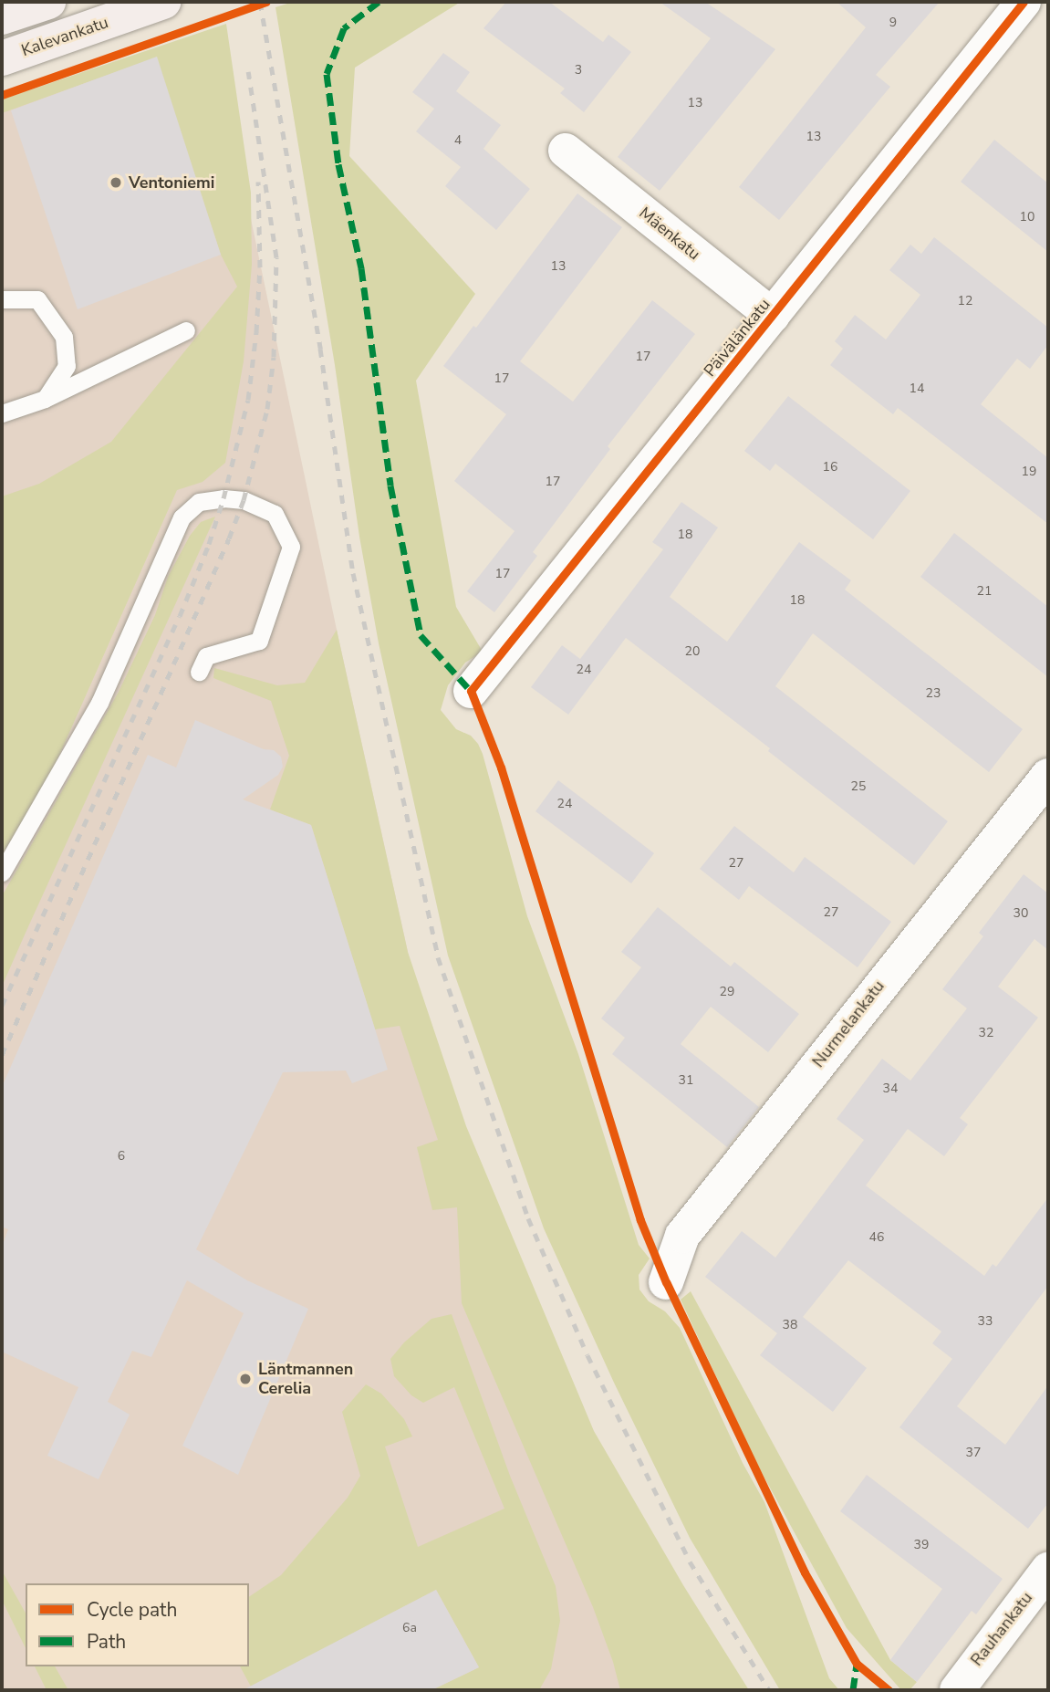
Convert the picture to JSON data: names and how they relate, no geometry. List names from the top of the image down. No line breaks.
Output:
{"streets":{"main road":["Kalevankatu"],"street":["Mäenkatu","Päivälänkatu","Nurmelankatu","Rauhankatu"]},"crossings":[["Mäenkatu","Päivälänkatu"]],"places":["Ventoniemi","Läntmannen Cerelia"],"house_numbers":["9","3","13","13","4","10","13","12","17","17","14","16","19","17","18","17","21","18","20","24","23","25","24","27","27","30","29","32","31","34","6","46","33","38","37","39","6a"],"legend":["Cycle path","Path"]}
